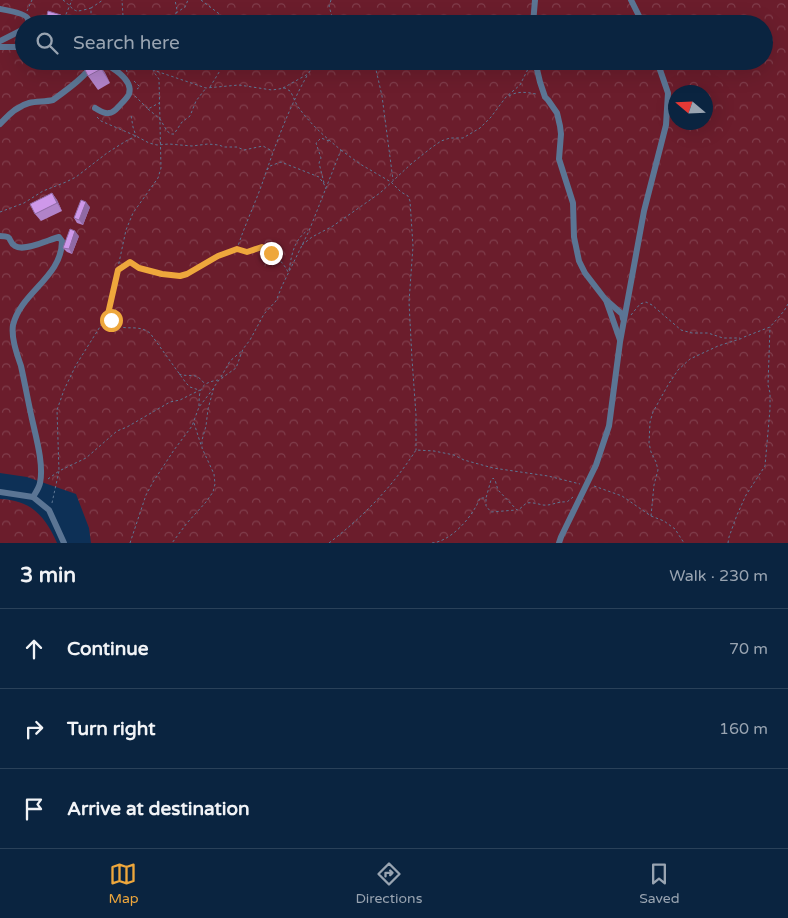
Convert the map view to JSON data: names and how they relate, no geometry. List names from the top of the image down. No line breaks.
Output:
{"north":"left","page":{"search":"Search here","heading":["3 min","Walk · 230 m"],"list":[["Continue","70 m"],["Turn right","160 m"],"Arrive at destination"],"nav":["Map","Directions","Saved"]}}
